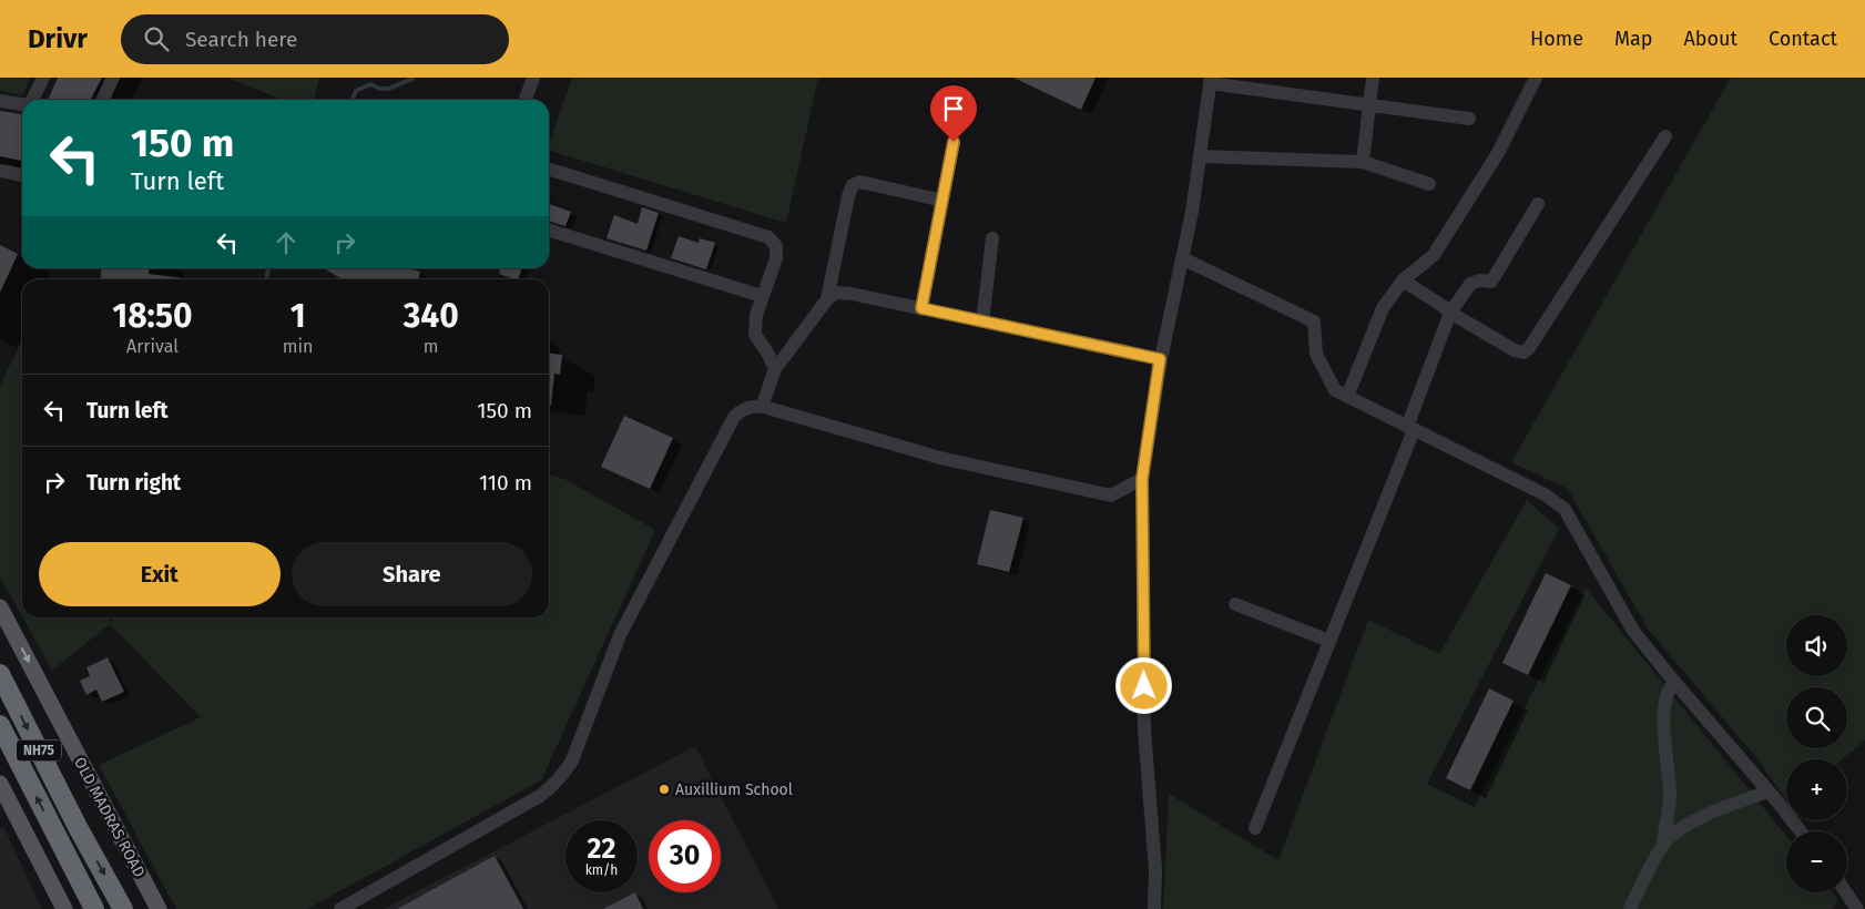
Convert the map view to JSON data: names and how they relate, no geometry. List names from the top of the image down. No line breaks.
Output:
{"streets":{"highway":["NH75","OLD MADRAS ROAD"]},"one_way":["OLD MADRAS ROAD"],"places":["Auxillium School"],"page":{"header":"Drivr","search":"Search here","nav":["Home","Map","About","Contact"],"turn":["150 m","Turn left"],"eta":["18:50","Arrival","1","min","340","m"],"list":[{"name":"Turn left","value":"150 m"},{"name":"Turn right","value":"110 m"}],"buttons":["Exit","Share"],"map_buttons":["+","−"],"speed":"22 km/h","limit":"30"}}
